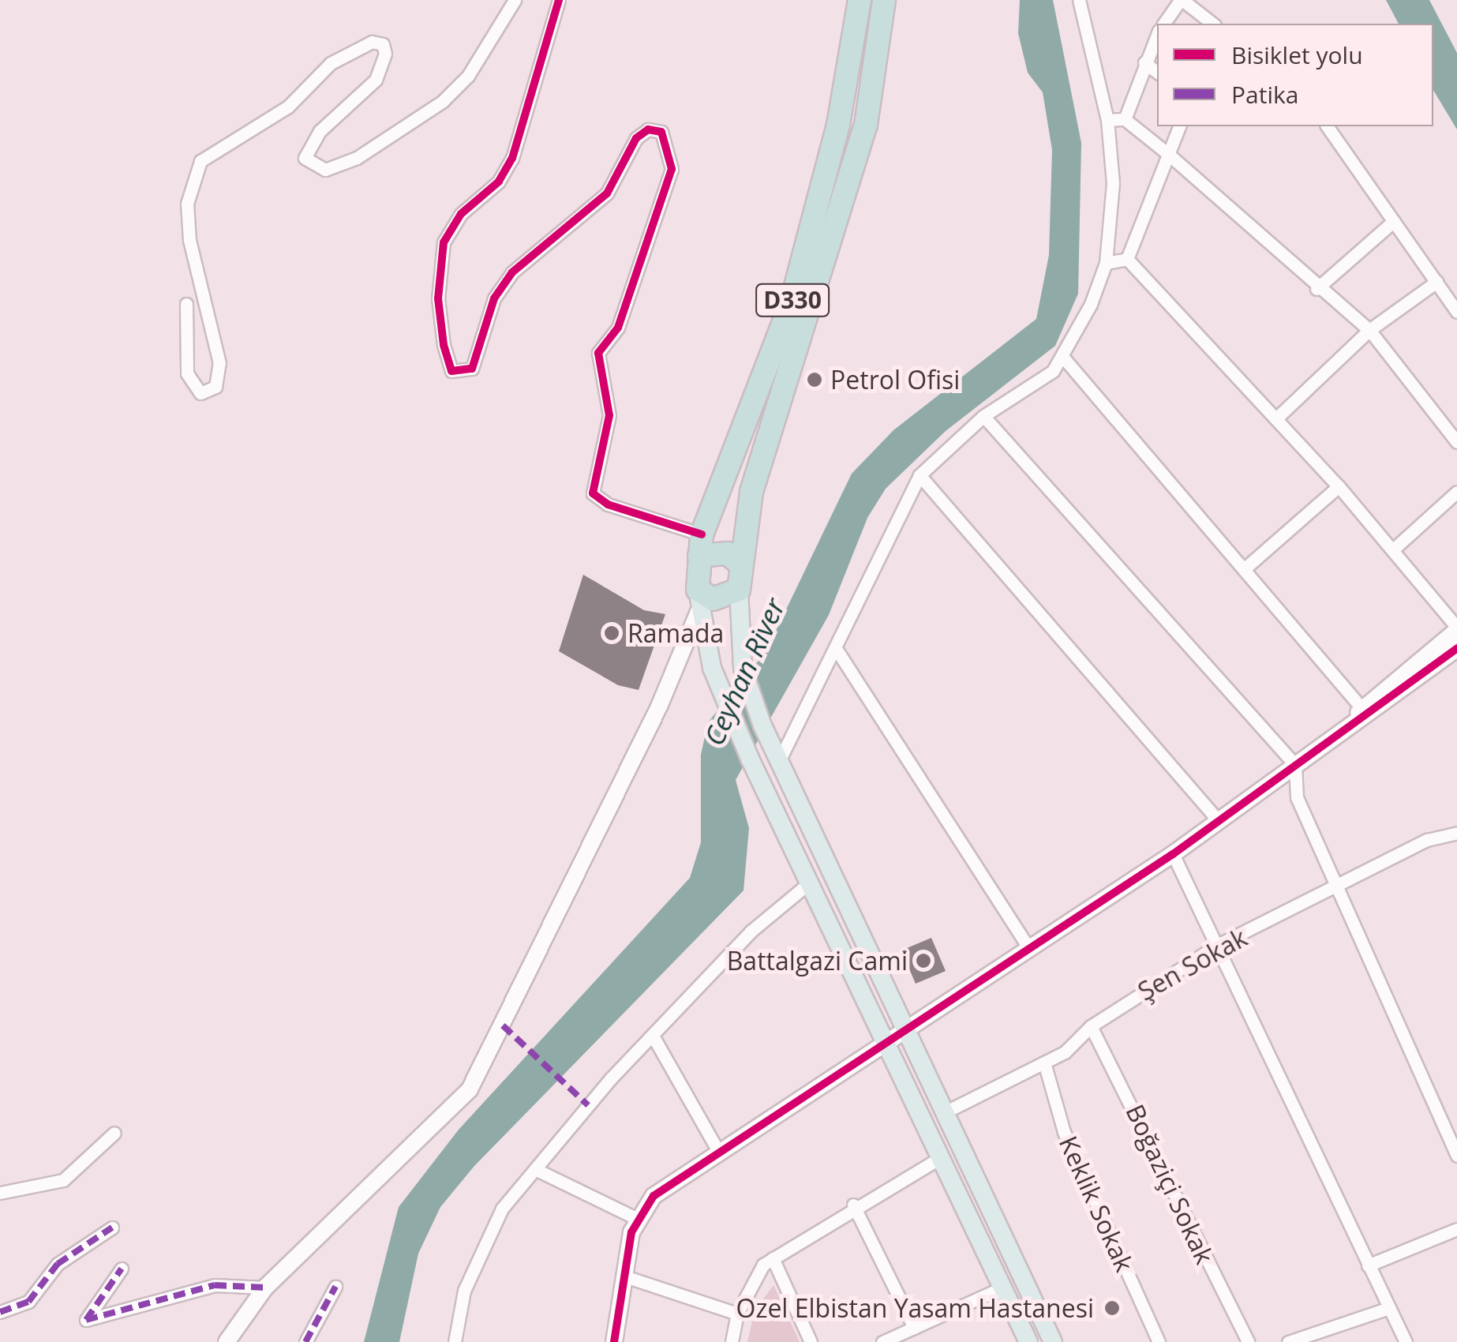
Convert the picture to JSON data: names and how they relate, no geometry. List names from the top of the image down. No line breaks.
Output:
{"streets":{"highway":["D330"],"street":["Şen Sokak","Boğaziçi Sokak","Keklik Sokak"]},"crossings":[["D330","Şen Sokak"],["Şen Sokak","Boğaziçi Sokak"],["Şen Sokak","Keklik Sokak"]],"water":["Ceyhan River"],"places":["Petrol Ofisi","Ramada","Battalgazi Cami","Ozel Elbistan Yasam Hastanesi"],"legend":["Bisiklet yolu","Patika"]}
